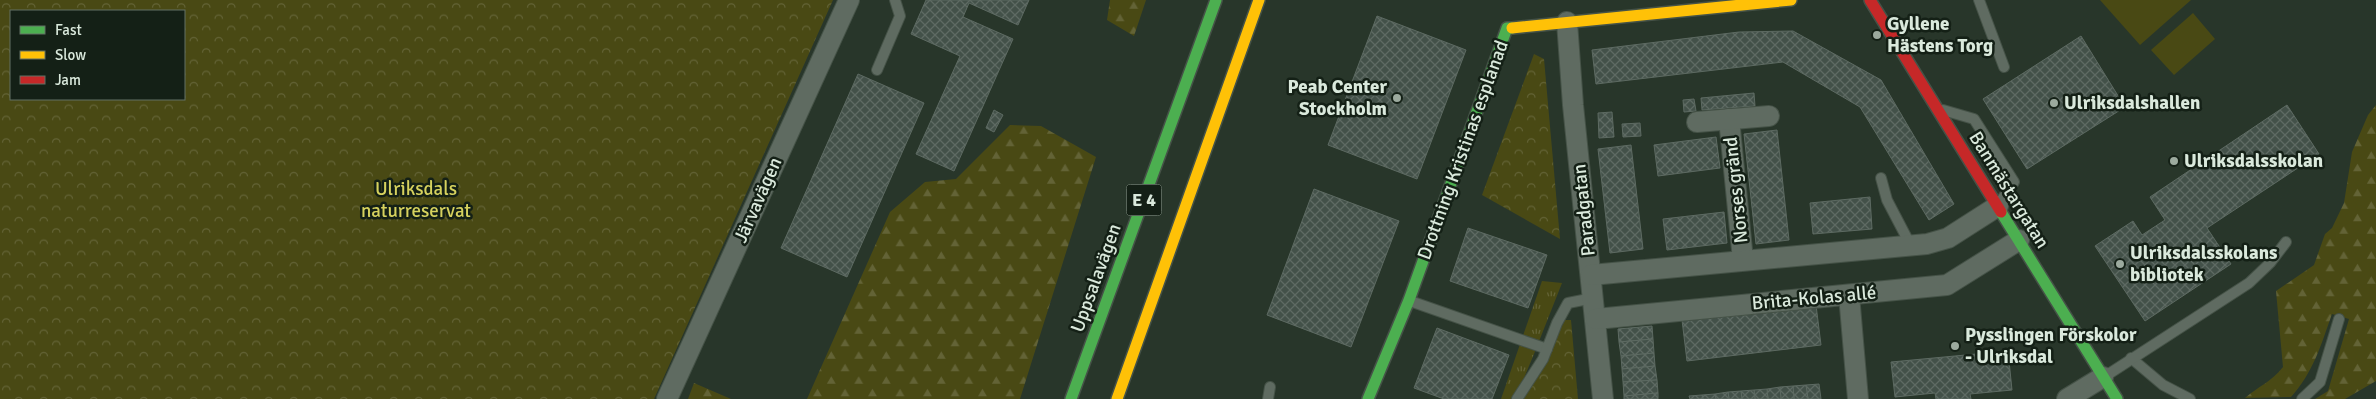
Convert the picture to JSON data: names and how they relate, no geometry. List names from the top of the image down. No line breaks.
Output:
{"streets":{"main road":["Drottning Kristinas esplanad","Banmästargatan","E 4","Uppsalavägen"],"street":["Norses gränd","Järvavägen","Paradgatan","Brita-Kolas allé"]},"crossings":[["Drottning Kristinas esplanad","Paradgatan"],["Banmästargatan","Brita-Kolas allé"],["Paradgatan","Brita-Kolas allé"]],"parks":["Ulriksdals naturreservat"],"places":["Gyllene Hästens Torg","Peab Center Stockholm","Ulriksdalshallen","Ulriksdalsskolan","Ulriksdalsskolans bibliotek","Pysslingen Förskolor - Ulriksdal"],"legend":["Fast","Slow","Jam"]}
